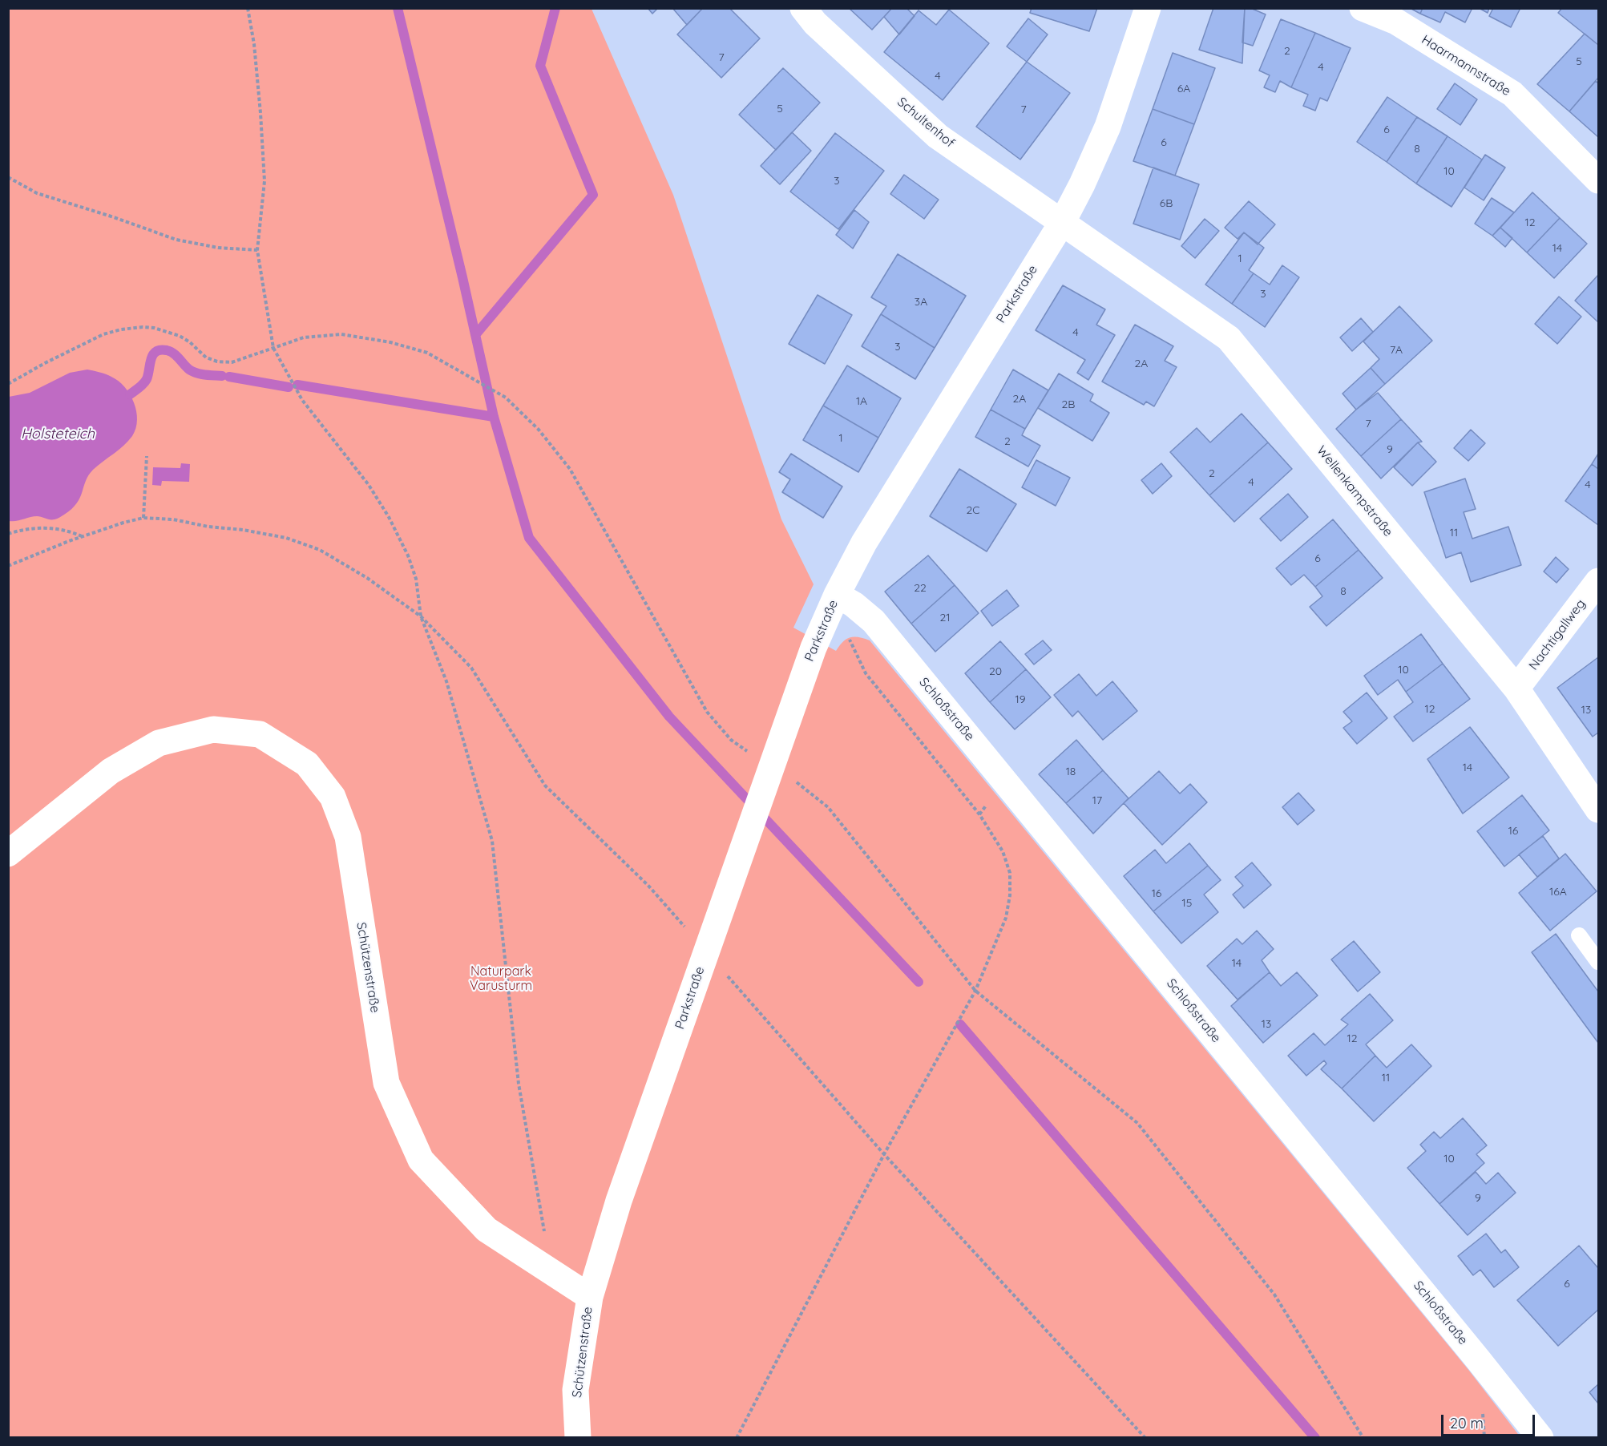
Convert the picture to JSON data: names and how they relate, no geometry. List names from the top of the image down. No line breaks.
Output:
{"streets":{"street":["Haarmannstraße","Schultenhof","Parkstraße","Wellenkampstraße","Nachtigallweg","Schloßstraße","Schützenstraße"]},"crossings":[["Schultenhof","Parkstraße"],["Schultenhof","Wellenkampstraße"],["Parkstraße","Wellenkampstraße"],["Parkstraße","Schloßstraße"],["Parkstraße","Schützenstraße"],["Wellenkampstraße","Nachtigallweg"]],"water":["Holsteteich"],"parks":["Naturpark Varusturm"],"house_numbers":["2","7","5","4","4","6A","5","7","6","6","8","10","3","6B","12","14","1","3","3A","4","3","7A","2A","2A","1A","2B","7","1","2","9","2","4","4","2C","11","6","22","8","21","10","20","19","12","13","14","18","17","16","16A","16","15","14","13","12","11","10","9","6"],"scale_bar":"20 m"}
